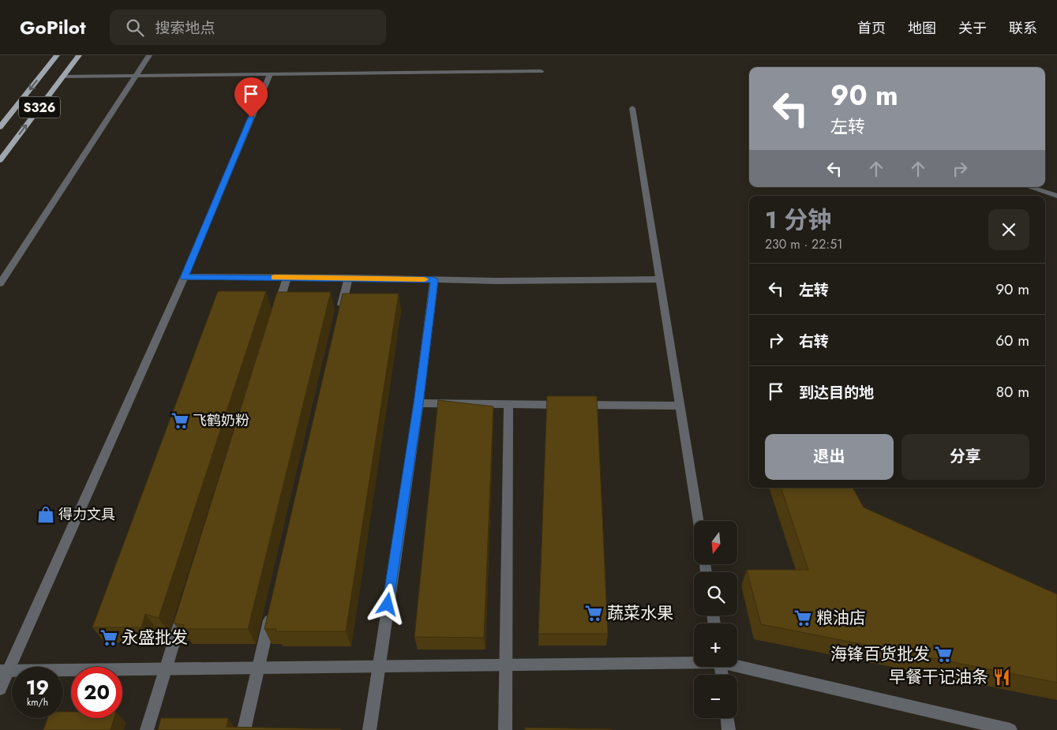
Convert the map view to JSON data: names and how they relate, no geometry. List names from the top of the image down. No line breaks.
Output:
{"streets":{"main road":["S326"]},"places":{"supermarket":["飞鹤奶粉","蔬菜水果","粮油店","永盛批发","海锋百货批发"],"shop":["得力文具"],"restaurant":["早餐干记油条"]},"north":"bottom","page":{"header":"GoPilot","search":"搜索地点","nav":["首页","地图","关于","联系"],"turn":["90 m","左转"],"heading":["1 分钟","230 m · 22:51"],"list":[{"name":"左转","value":"90 m"},{"name":"右转","value":"60 m"},{"name":"到达目的地","value":"80 m"}],"buttons":["退出","分享"],"map_buttons":["+","−"],"speed":"19 km/h","limit":"20"}}
